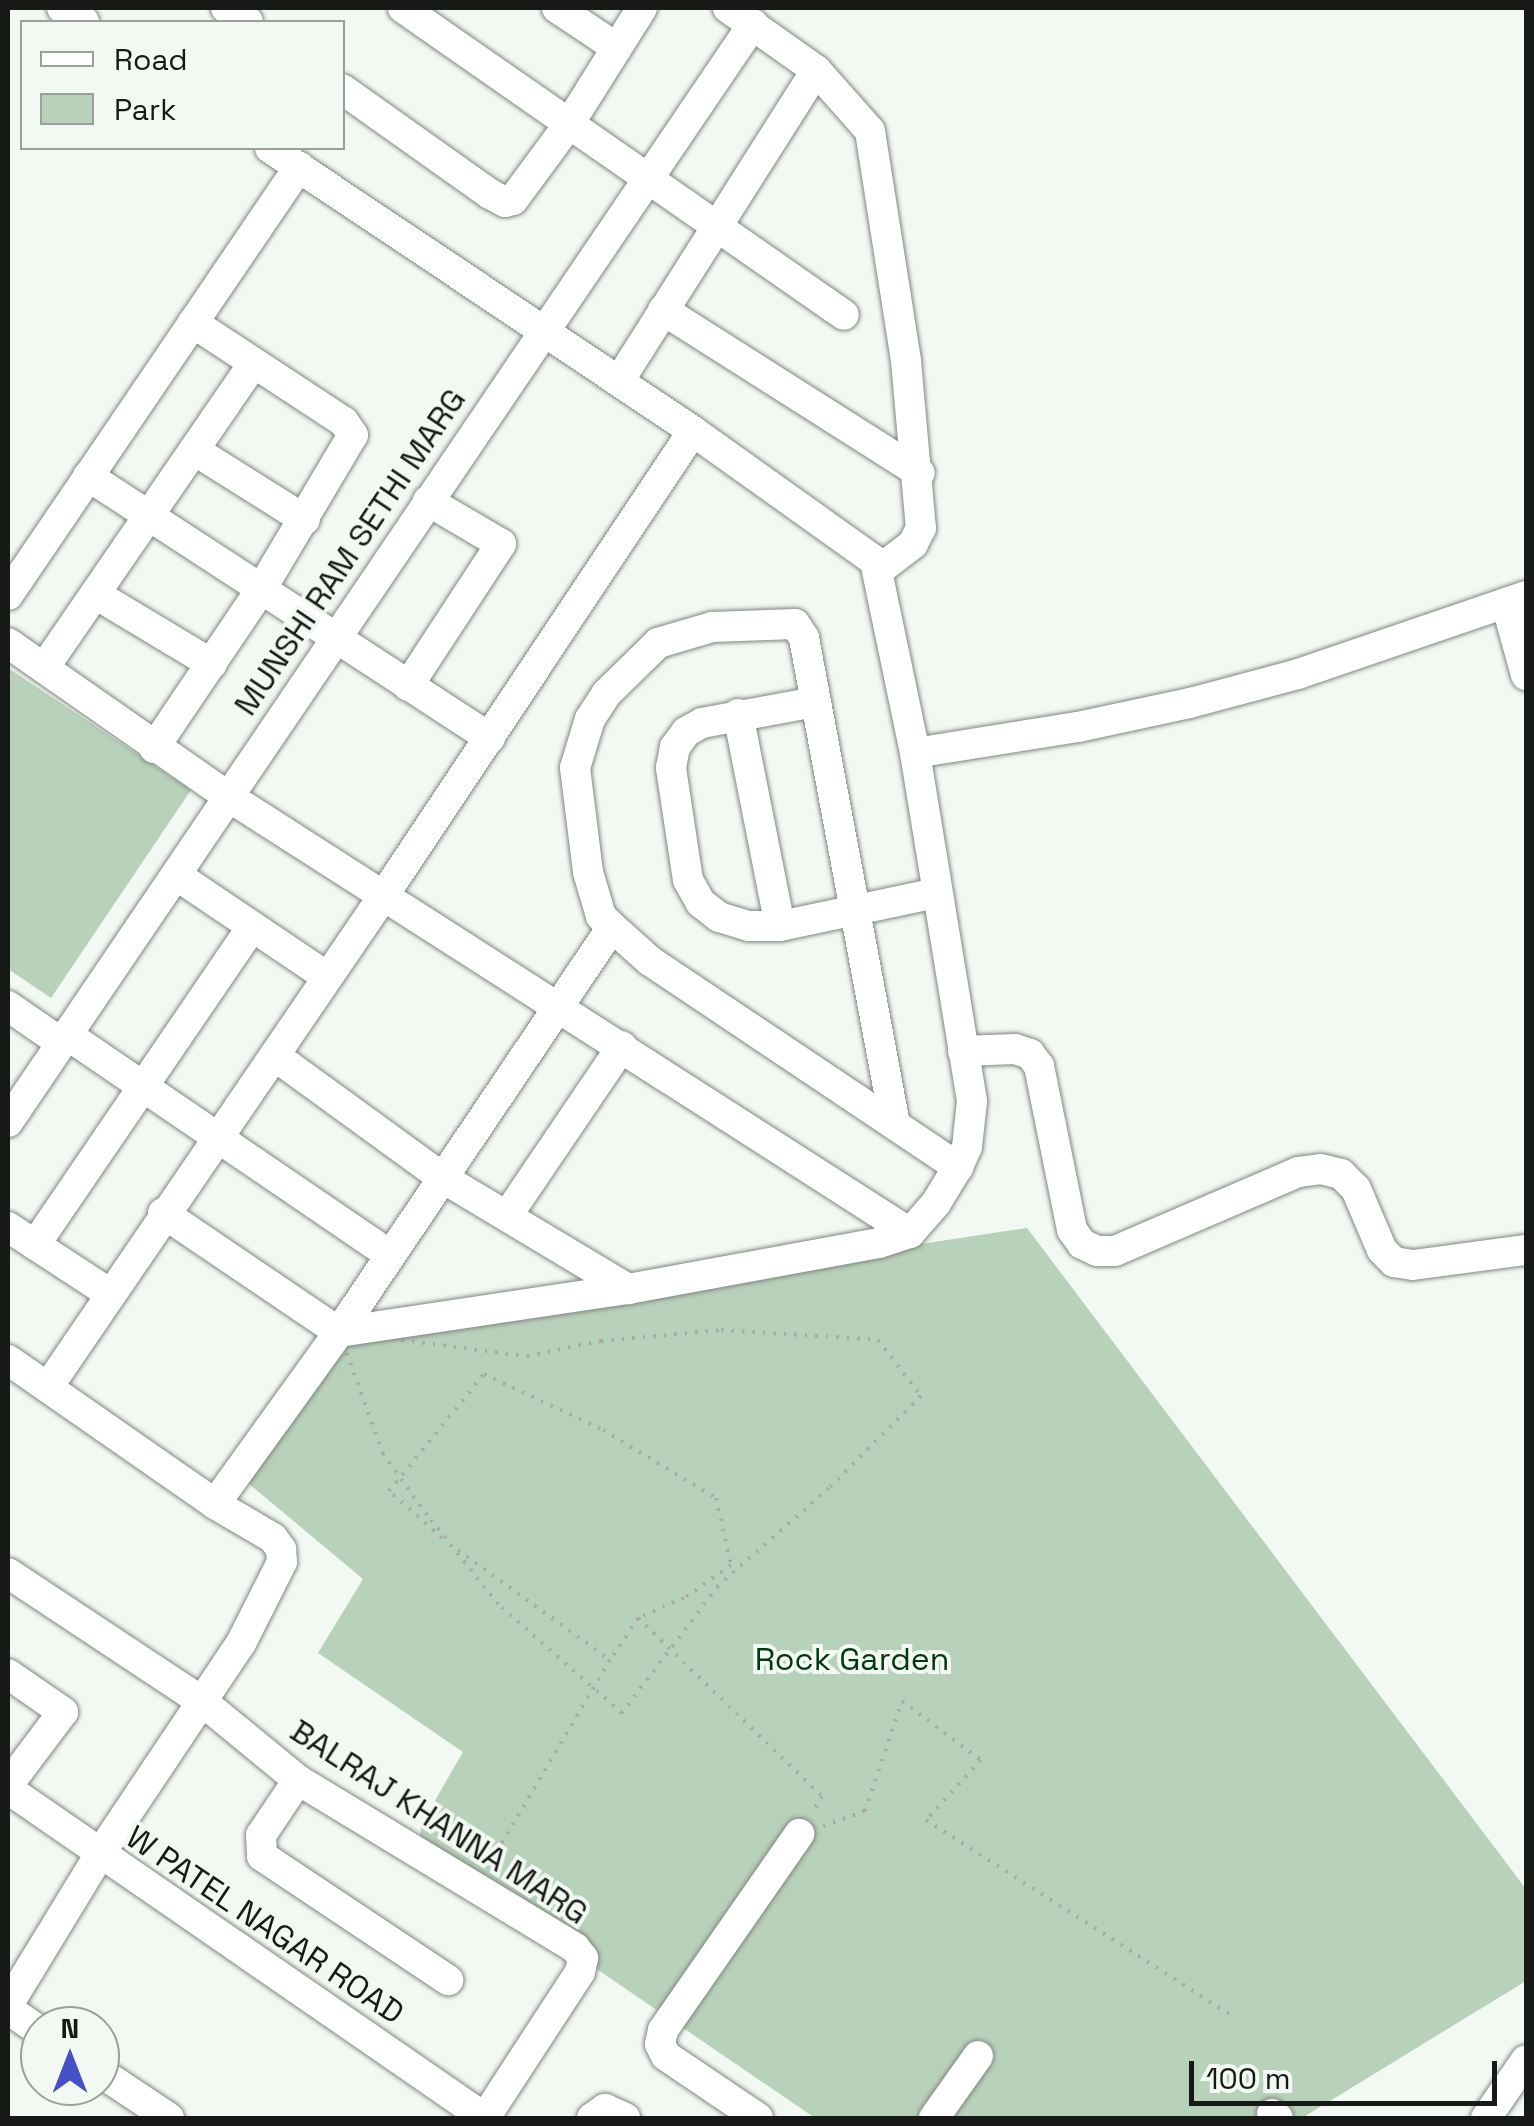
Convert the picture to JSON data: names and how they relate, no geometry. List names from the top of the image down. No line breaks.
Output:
{"streets":{"street":["MUNSHI RAM SETHI MARG","BALRAJ KHANNA MARG","W PATEL NAGAR ROAD"]},"crossings":[["BALRAJ KHANNA MARG","W PATEL NAGAR ROAD"]],"parks":["Rock Garden"],"legend":["Road","Park"],"scale_bar":"100 m","north":"top"}
